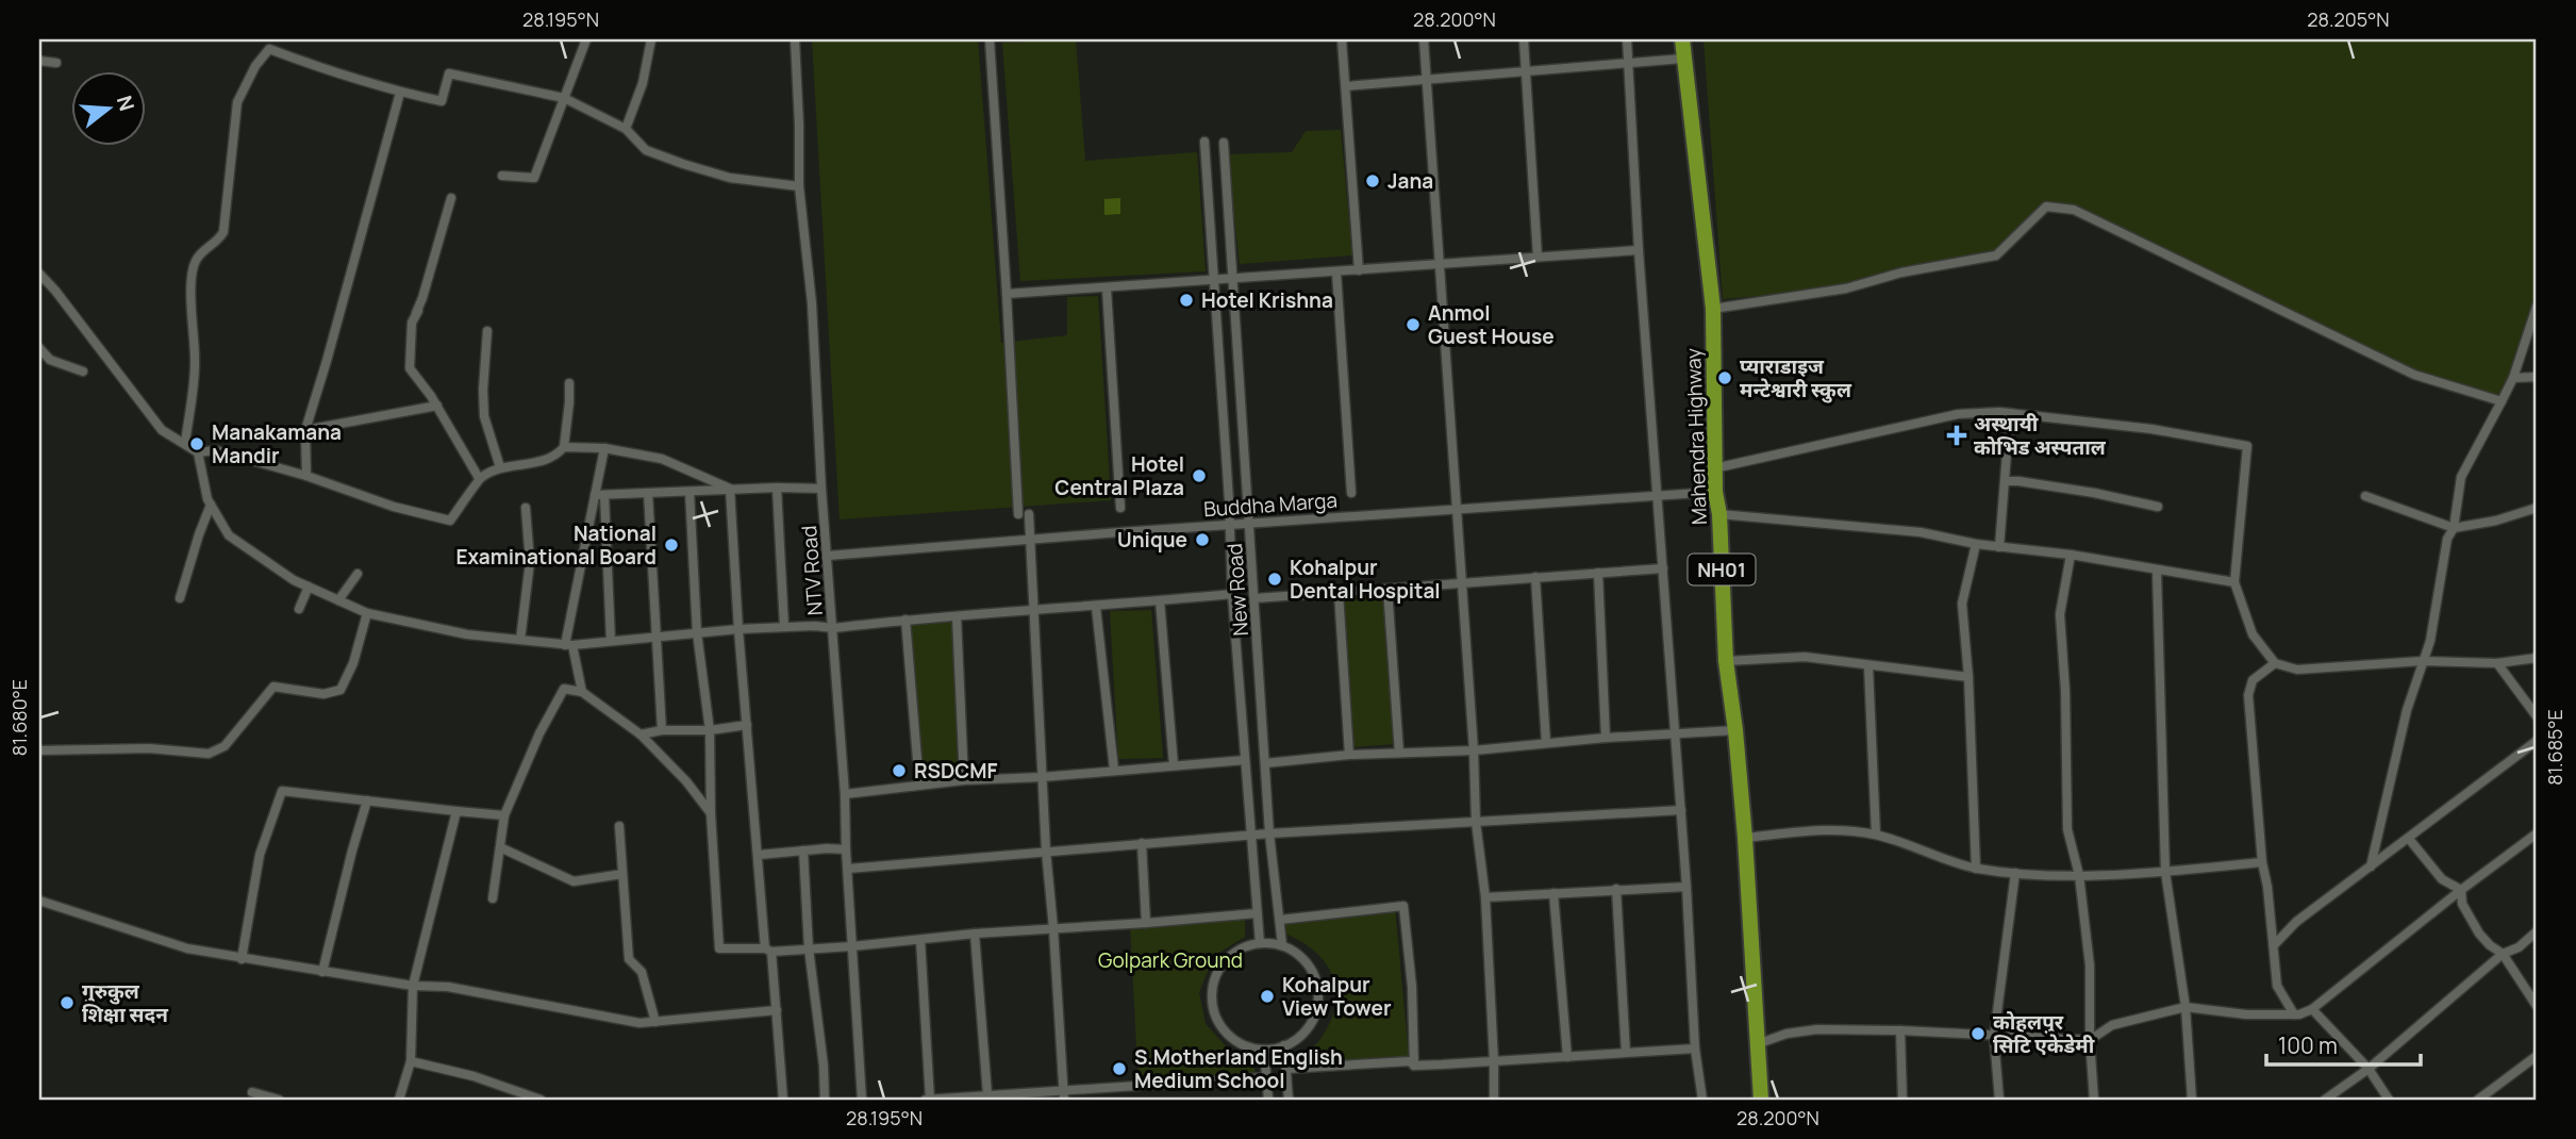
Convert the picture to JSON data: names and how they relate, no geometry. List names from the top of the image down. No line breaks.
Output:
{"streets":{"highway":["Mahendra Highway","NH01"],"street":["Buddha Marga","NTV Road","New Road"]},"crossings":[["Mahendra Highway","Buddha Marga"],["Buddha Marga","NTV Road"],["Buddha Marga","New Road"]],"parks":["Golpark Ground"],"places":{"other":["Jana","Hotel Krishna","Anmol Guest House","प्याराडाइज मन्टेश्वारी स्कुल","Manakamana Mandir","Hotel Central Plaza","Unique","National Examinational Board","Kohalpur Dental Hospital","RSDCMF","Kohalpur View Tower","गुरुकुल शिक्षा सदन","कोहलपुर सिटि एकेडेमी","S.Motherland English Medium School"],"health":["अस्थायी कोभिड अस्पताल"]},"scale_bar":"100 m","north":"right","coordinates":["28.195°N","28.200°N","28.205°N","81.680°E","81.685°E"]}
